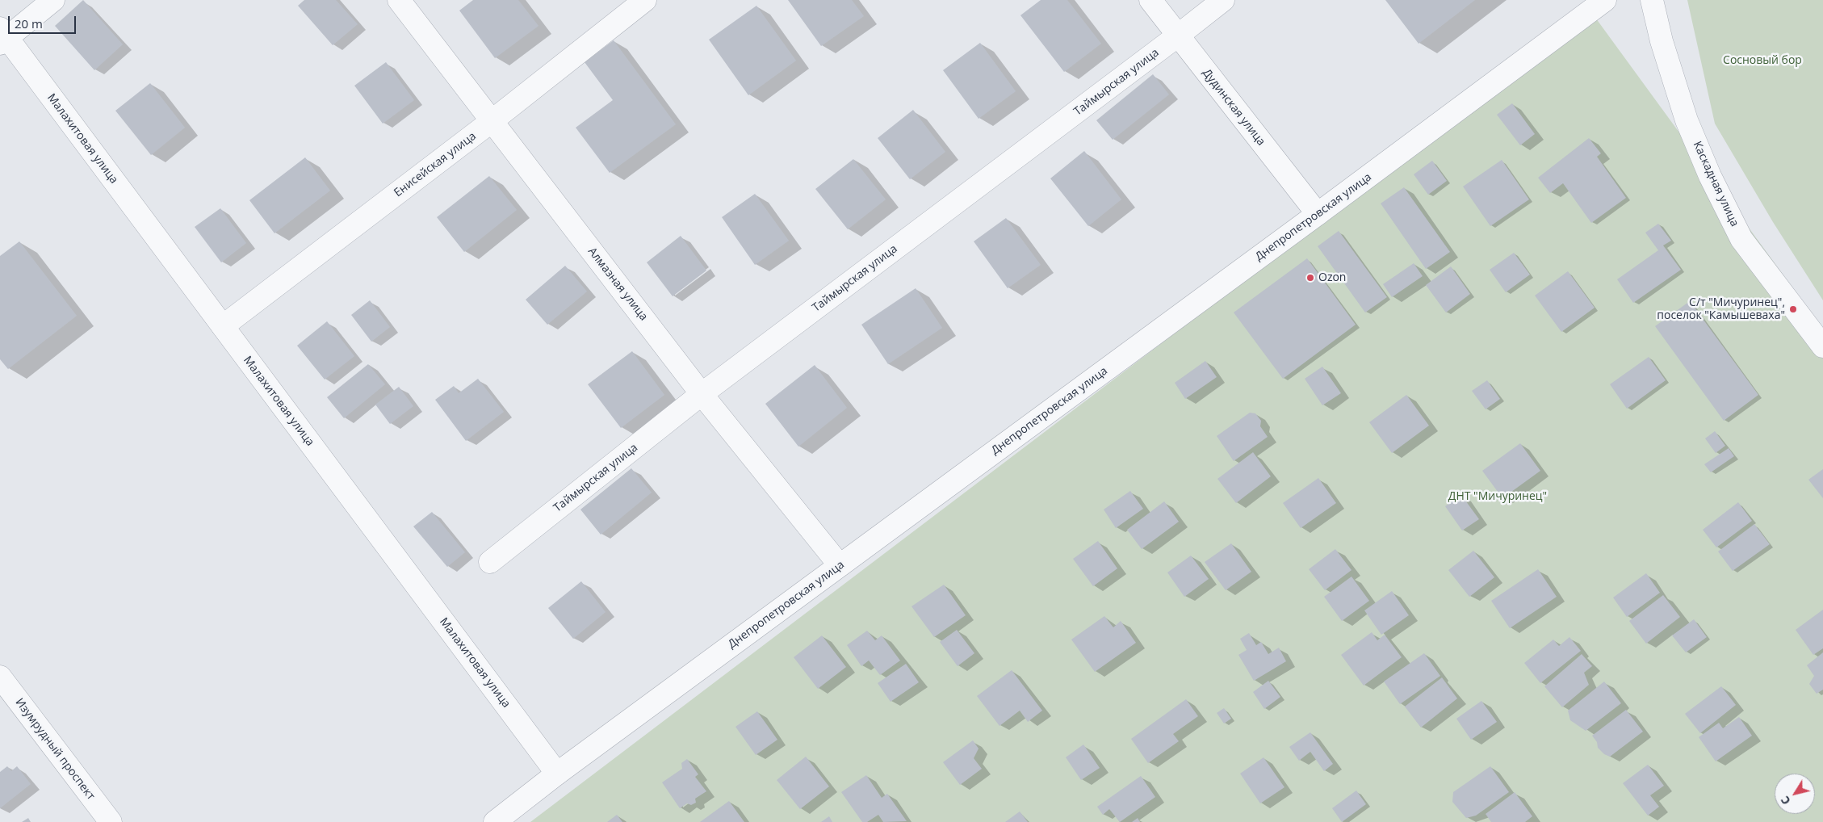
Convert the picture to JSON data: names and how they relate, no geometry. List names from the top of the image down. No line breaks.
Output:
{"streets":{"street":["Таймырская улица","Дудинская улица","Малахитовая улица","Енисейская улица","Каскадная улица","Днепропетровская улица","Алмазная улица","Изумрудный проспект"]},"crossings":[["Таймырская улица","Дудинская улица"],["Таймырская улица","Алмазная улица"],["Дудинская улица","Днепропетровская улица"],["Малахитовая улица","Енисейская улица"],["Малахитовая улица","Днепропетровская улица"],["Енисейская улица","Алмазная улица"],["Днепропетровская улица","Алмазная улица"]],"parks":["Сосновый бор","ДНТ \"Мичуринец\""],"places":["Ozon","С/т \"Мичуринец\", поселок \"Камышеваха\""],"scale_bar":"20 m","north":"bottom left"}
